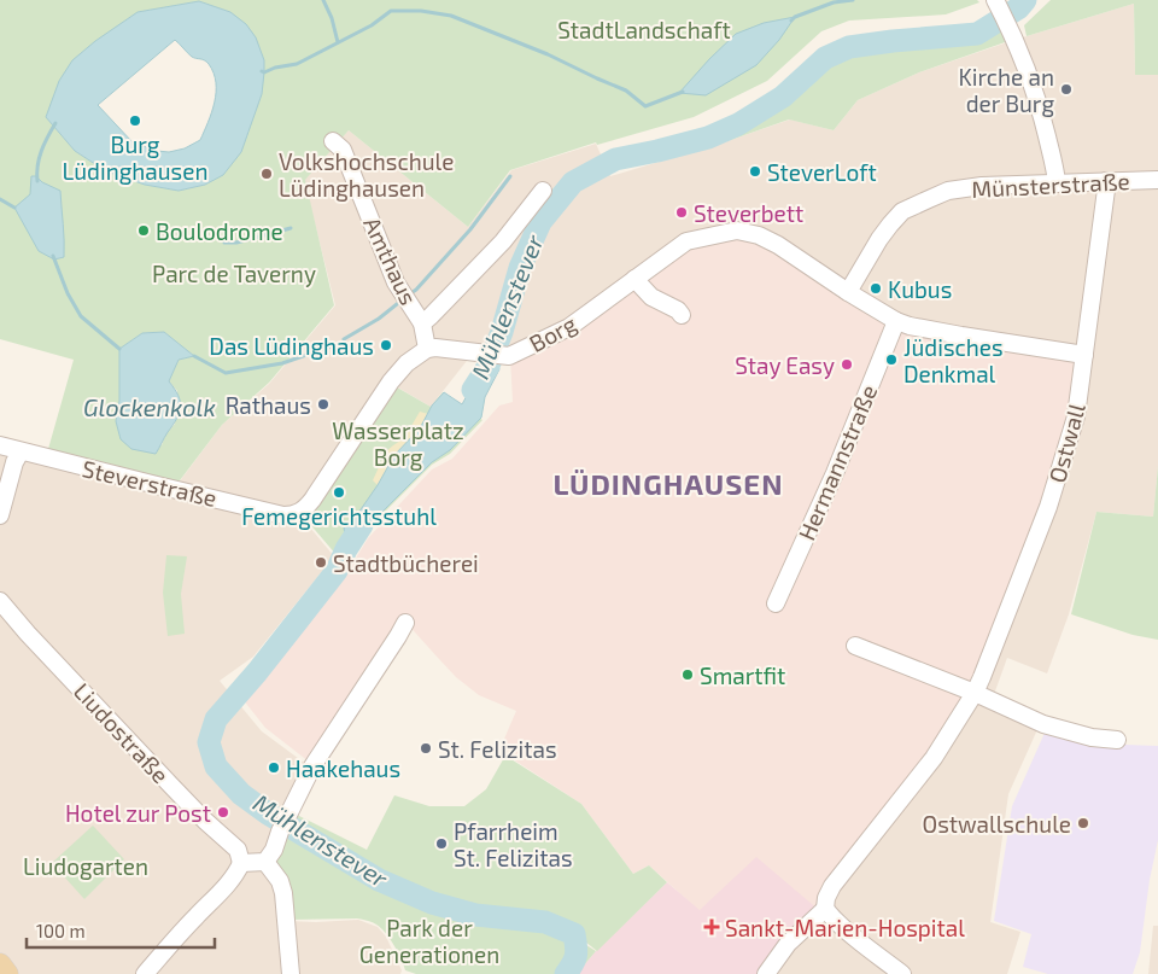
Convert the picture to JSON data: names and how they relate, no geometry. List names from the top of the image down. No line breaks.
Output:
{"streets":{"street":["Münsterstraße","Amthaus","Borg","Ostwall","Hermannstraße","Steverstraße","Liudostraße"]},"crossings":[["Münsterstraße","Borg"],["Münsterstraße","Ostwall"],["Amthaus","Borg"],["Amthaus","Steverstraße"],["Borg","Ostwall"],["Borg","Hermannstraße"],["Borg","Steverstraße"]],"districts":["LÜDINGHAUSEN"],"water":["Mühlenstever","Glockenkolk"],"parks":["StadtLandschaft","Parc de Taverny","Wasserplatz Borg","Liudogarten","Park der Generationen"],"places":{"other":["Kirche an der Burg","Burg Lüdinghausen","SteverLoft","Volkshochschule Lüdinghausen","Steverbett","Boulodrome","Kubus","Das Lüdinghaus","Jüdisches Denkmal","Stay Easy","Rathaus","Femegerichtsstuhl","Stadtbücherei","Smartfit","St. Felizitas","Haakehaus","Hotel zur Post","Ostwallschule","Pfarrheim St. Felizitas"],"health":["Sankt-Marien-Hospital"]},"scale_bar":"100 m"}
